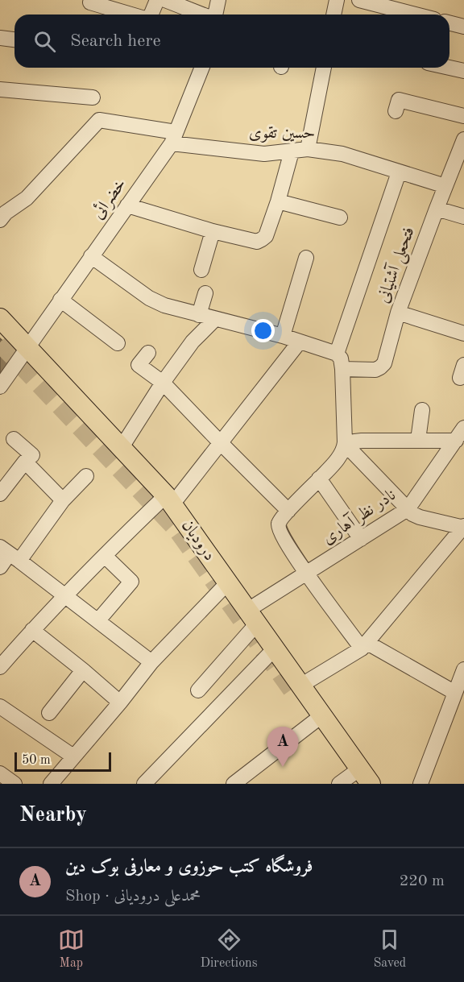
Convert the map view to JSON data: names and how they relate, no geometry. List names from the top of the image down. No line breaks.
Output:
{"streets":{"main road":["درودیان"],"street":["حسین تقوی","خضرائی","فتحعلی آشتیانی","نادر نظر آهاری"]},"crossings":[["حسین تقوی","خضرائی"],["حسین تقوی","فتحعلی آشتیانی"],["خضرائی","درودیان"],["نادر نظر آهاری","درودیان"]],"scale_bar":"50 m","page":{"search":"Search here","pins":"A","scale":"50 m","heading":"Nearby","list":[{"mark":"A","name":"فروشگاه کتب حوزوی و معارفی بوک دین","note":"Shop · محمدعلی درودیانی","value":"220 m"}],"nav":["Map","Directions","Saved"]}}
